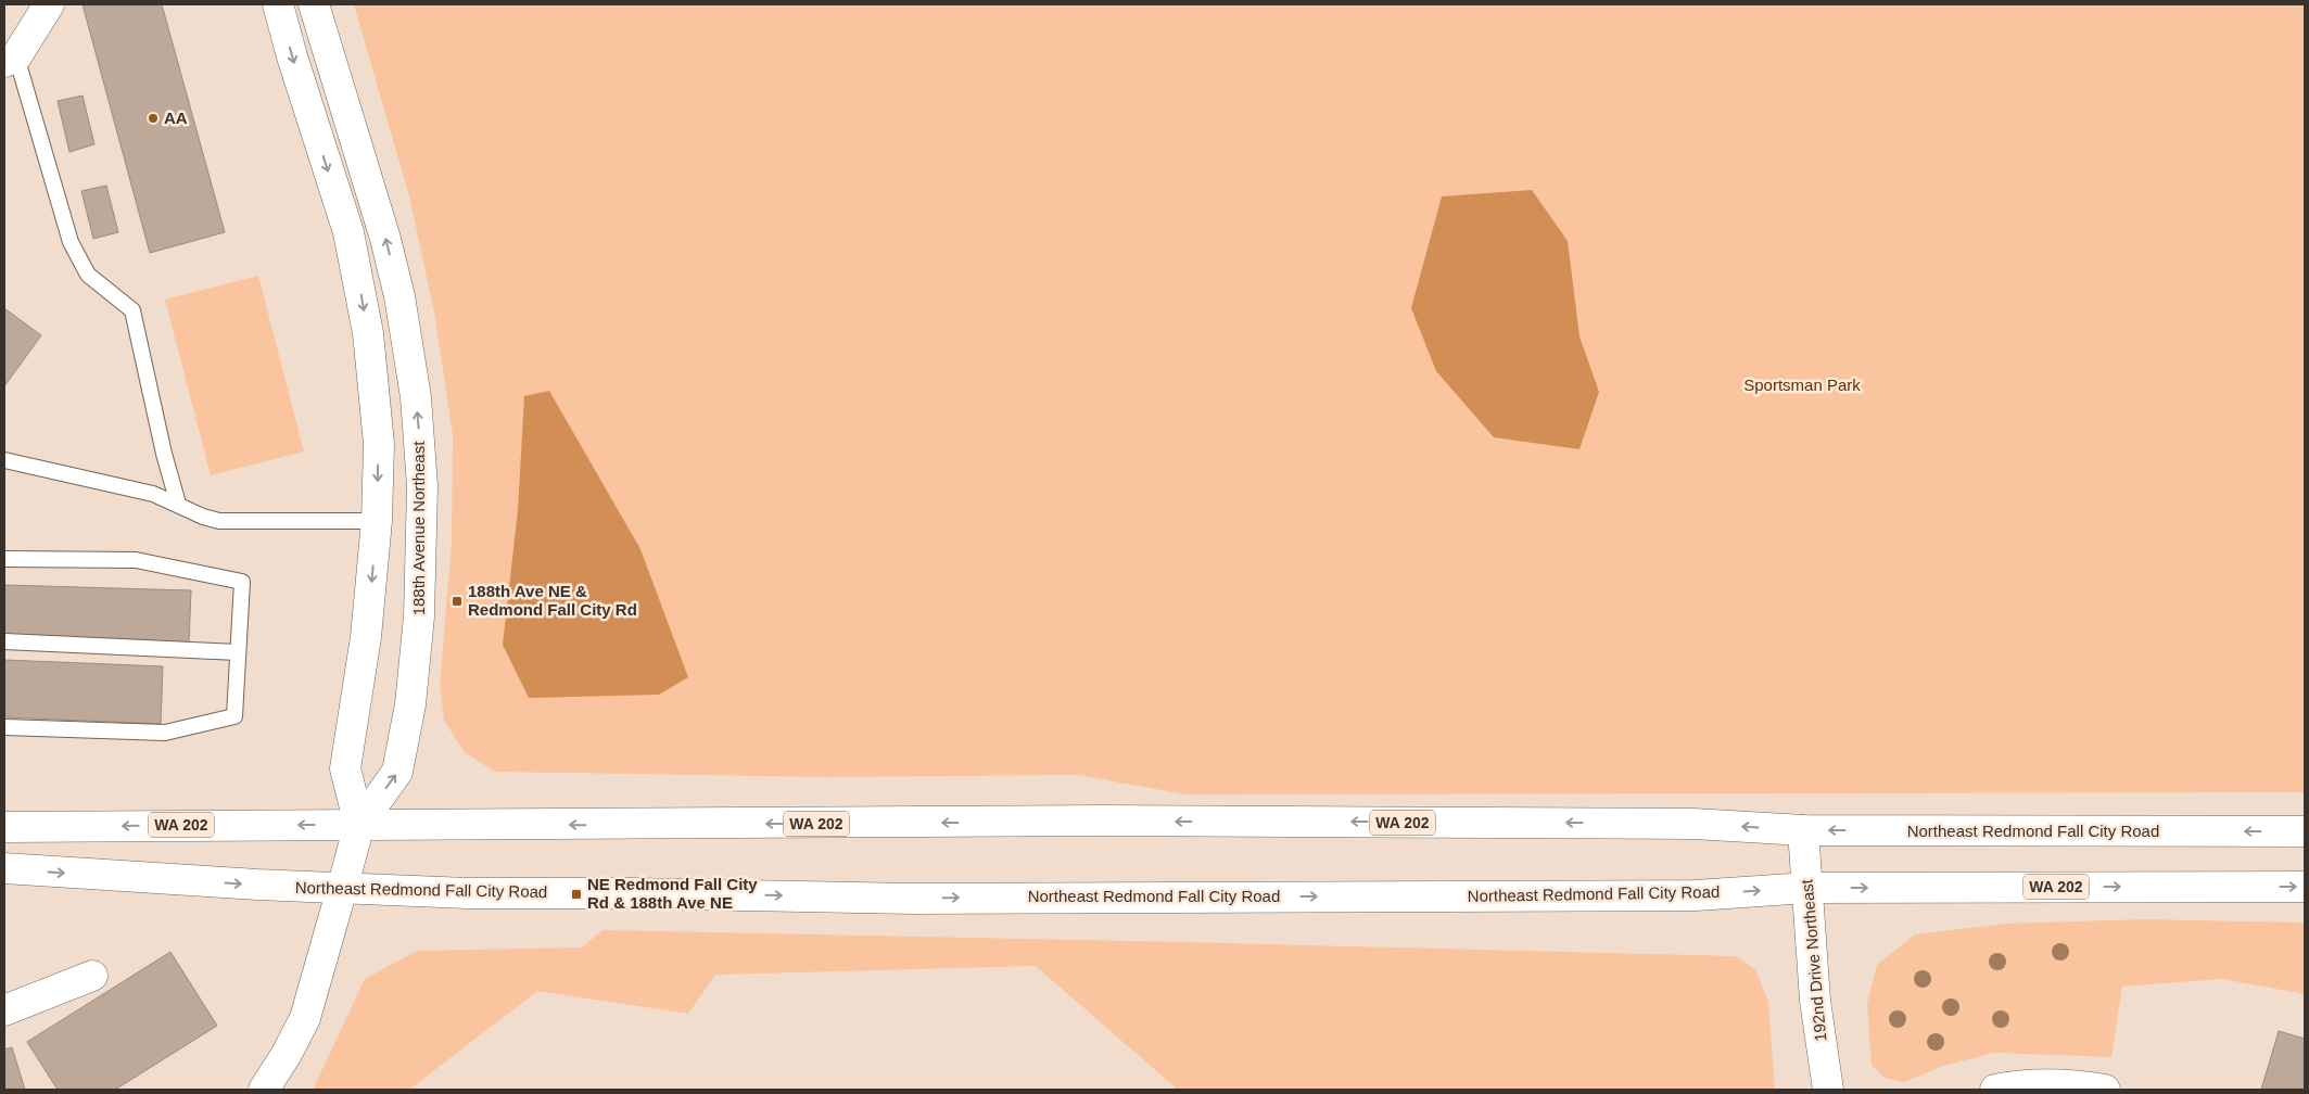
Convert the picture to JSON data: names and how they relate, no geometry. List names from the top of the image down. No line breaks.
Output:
{"streets":{"main road":["188th Avenue Northeast","WA 202","Northeast Redmond Fall City Road","192nd Drive Northeast"]},"crossings":[["188th Avenue Northeast","Northeast Redmond Fall City Road"],["Northeast Redmond Fall City Road","192nd Drive Northeast"]],"parks":["Sportsman Park"],"places":{"other":["AA"],"transit":["188th Ave NE & Redmond Fall City Rd","NE Redmond Fall City Rd & 188th Ave NE"]}}
